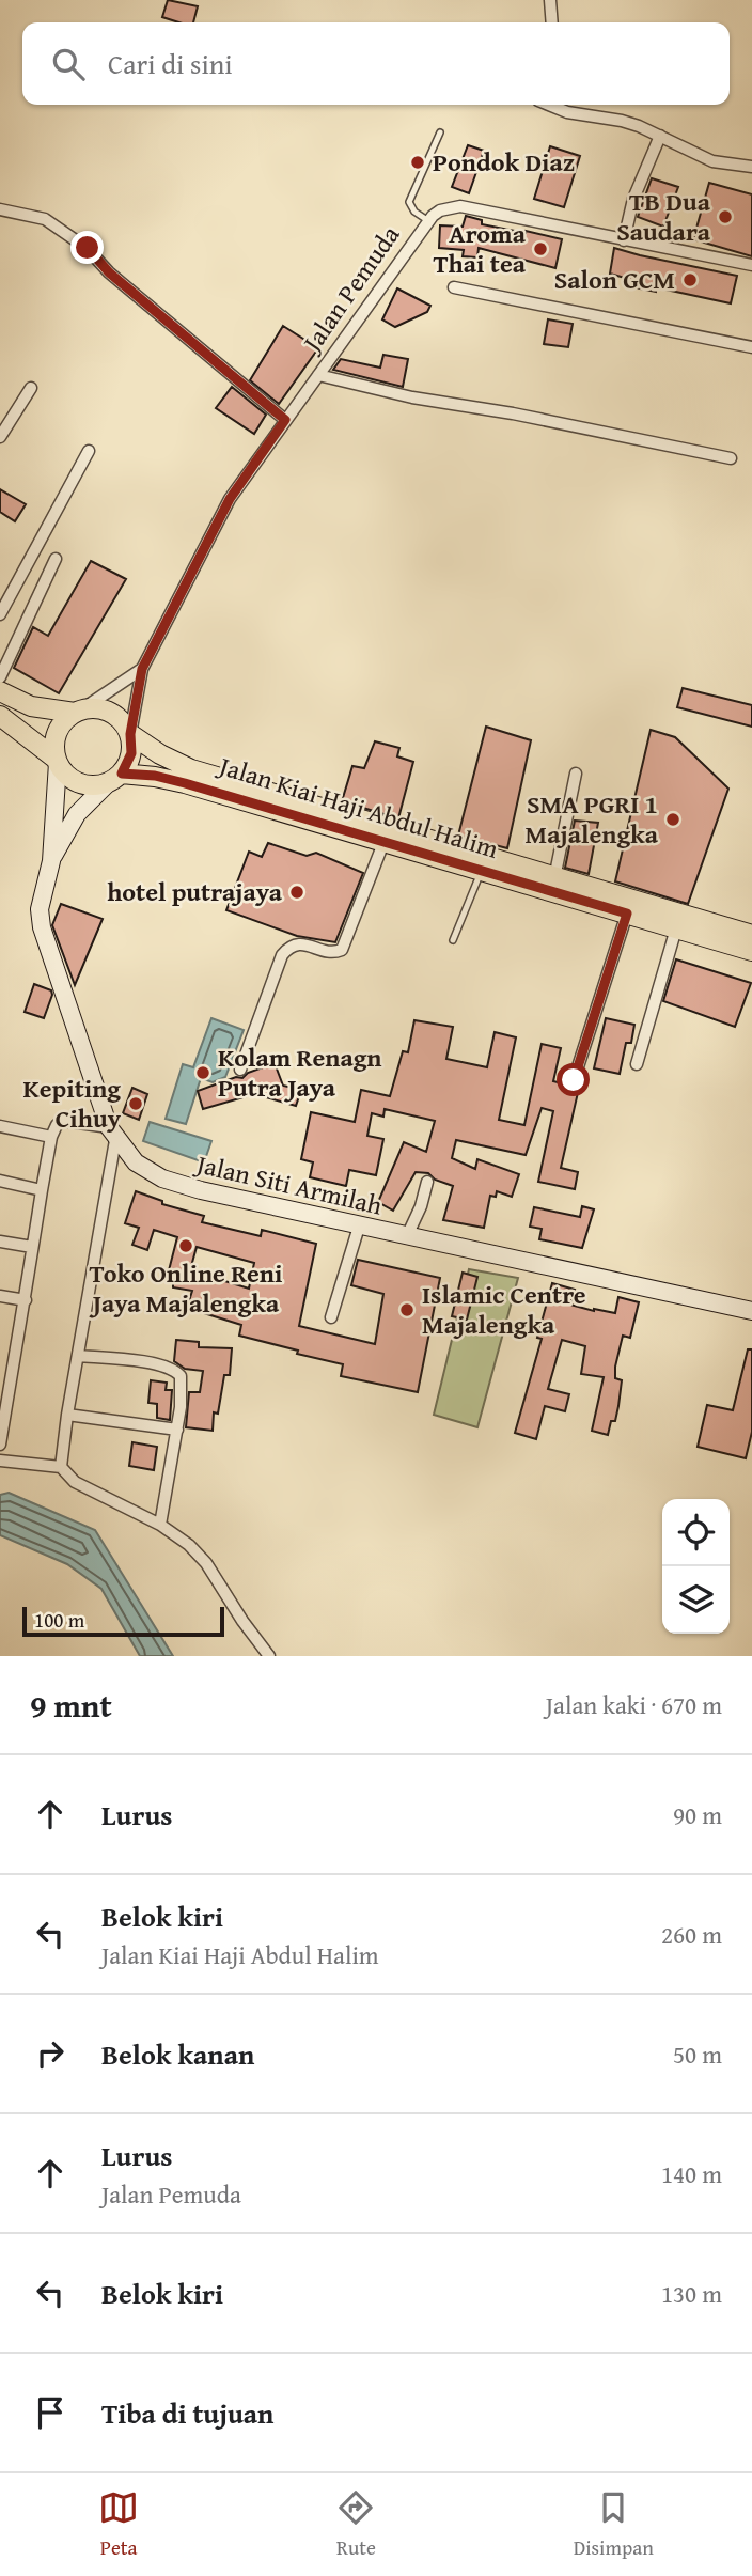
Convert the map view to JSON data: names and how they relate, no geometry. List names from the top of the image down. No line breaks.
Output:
{"streets":{"main road":["Jalan Kiai Haji Abdul Halim","Jalan Siti Armilah"],"street":["Jalan Pemuda"]},"places":["Pondok Diaz","TB Dua Saudara","Aroma Thai tea","Salon GCM","SMA PGRI 1 Majalengka","hotel putrajaya","Kolam Renagn Putra Jaya","Kepiting Cihuy","Toko Online Reni Jaya Majalengka","Islamic Centre Majalengka"],"scale_bar":"100 m","page":{"search":"Cari di sini","scale":"100 m","heading":["9 mnt","Jalan kaki · 670 m"],"list":[["Lurus","90 m"],["Belok kiri","Jalan Kiai Haji Abdul Halim","260 m"],["Belok kanan","50 m"],["Lurus","Jalan Pemuda","140 m"],["Belok kiri","130 m"],"Tiba di tujuan"],"nav":["Peta","Rute","Disimpan"]}}
